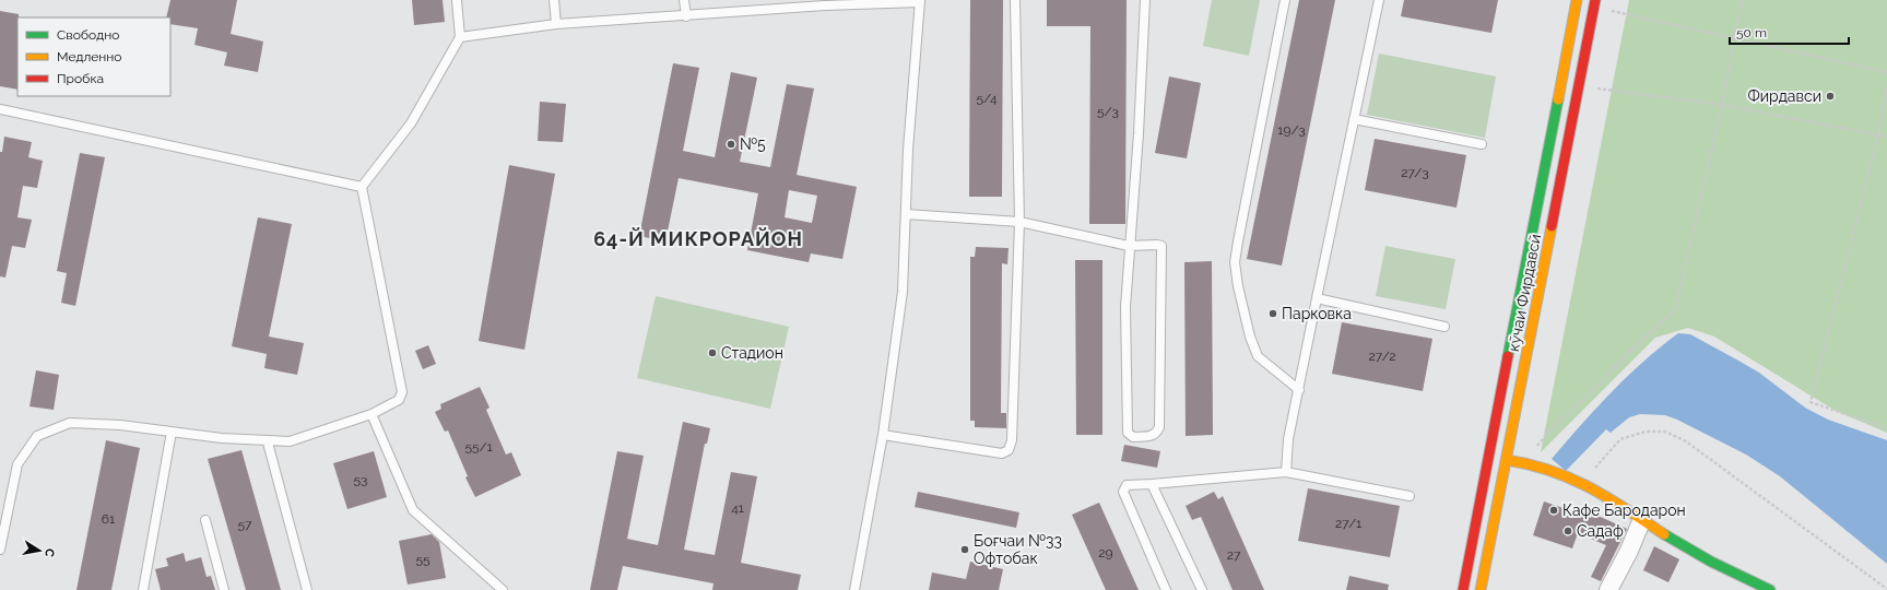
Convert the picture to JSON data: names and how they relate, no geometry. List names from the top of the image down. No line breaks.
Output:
{"streets":{"street":["кӯчаи Фирдавсӣ"]},"districts":["64-Й МИКРОРАЙОН"],"places":["Фирдавси","№5","Парковка","Стадион","Кафе Бародарон","Садаф","Боғчаи №33 Офтобак"],"house_numbers":["5/4","5/3","19/3","27/3","27/2","55/1","53","41","61","27/1","57","29","27","55"],"legend":["Свободно","Медленно","Пробка"],"scale_bar":"50 m","north":"right"}
